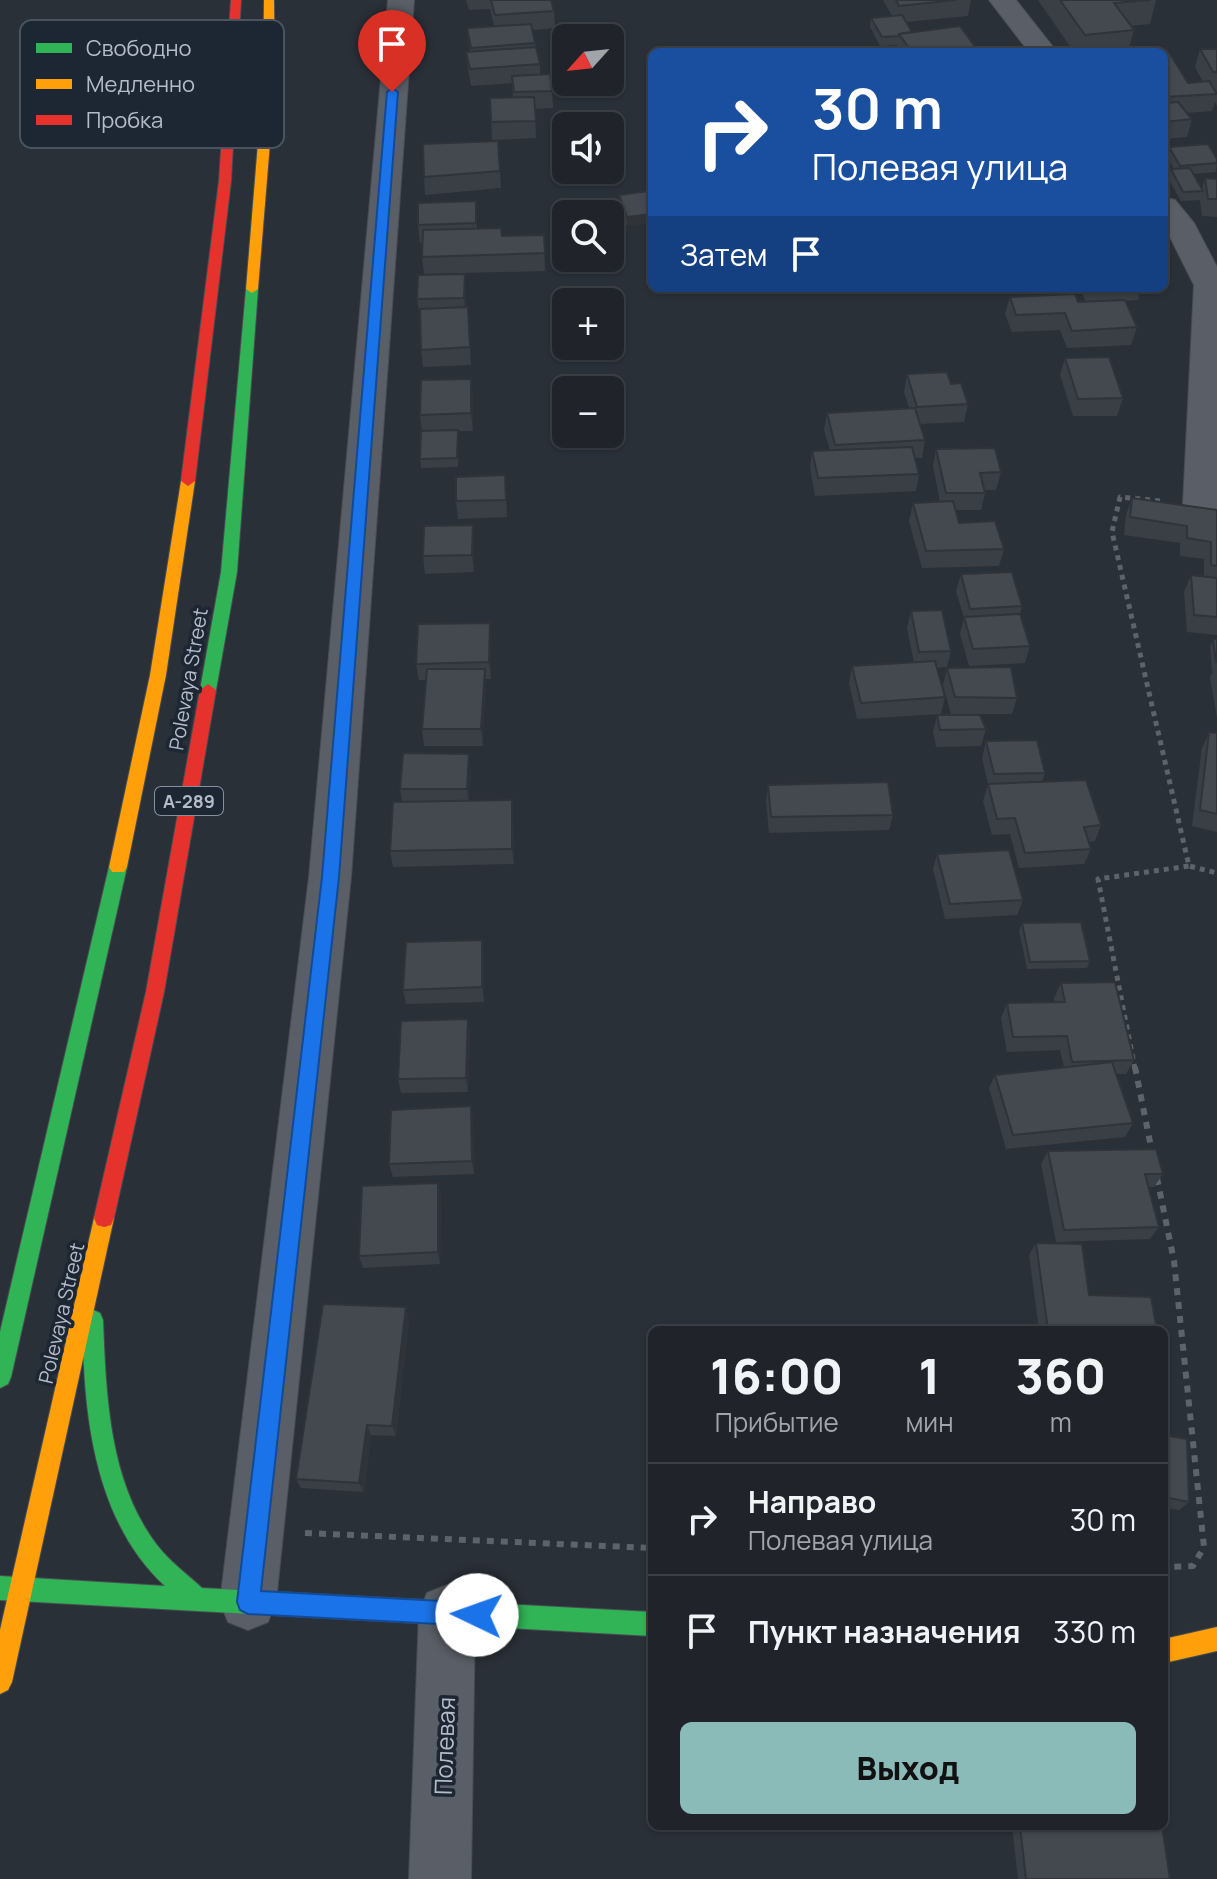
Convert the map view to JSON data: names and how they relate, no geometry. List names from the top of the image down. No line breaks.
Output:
{"streets":{"main road":["Polevaya Street","А-289"],"street":["Полевая"]},"crossings":[["Polevaya Street","А-289"]],"legend":["Свободно","Медленно","Пробка"],"north":"bottom left","page":{"map_buttons":["+","−"],"turn":["30 m","Полевая улица"],"then":"Затем","eta":["16:00","Прибытие","1","мин","360","m"],"list":[{"name":"Направо","note":"Полевая улица","value":"30 m"},{"name":"Пункт назначения","value":"330 m"}],"buttons":"Выход"}}
